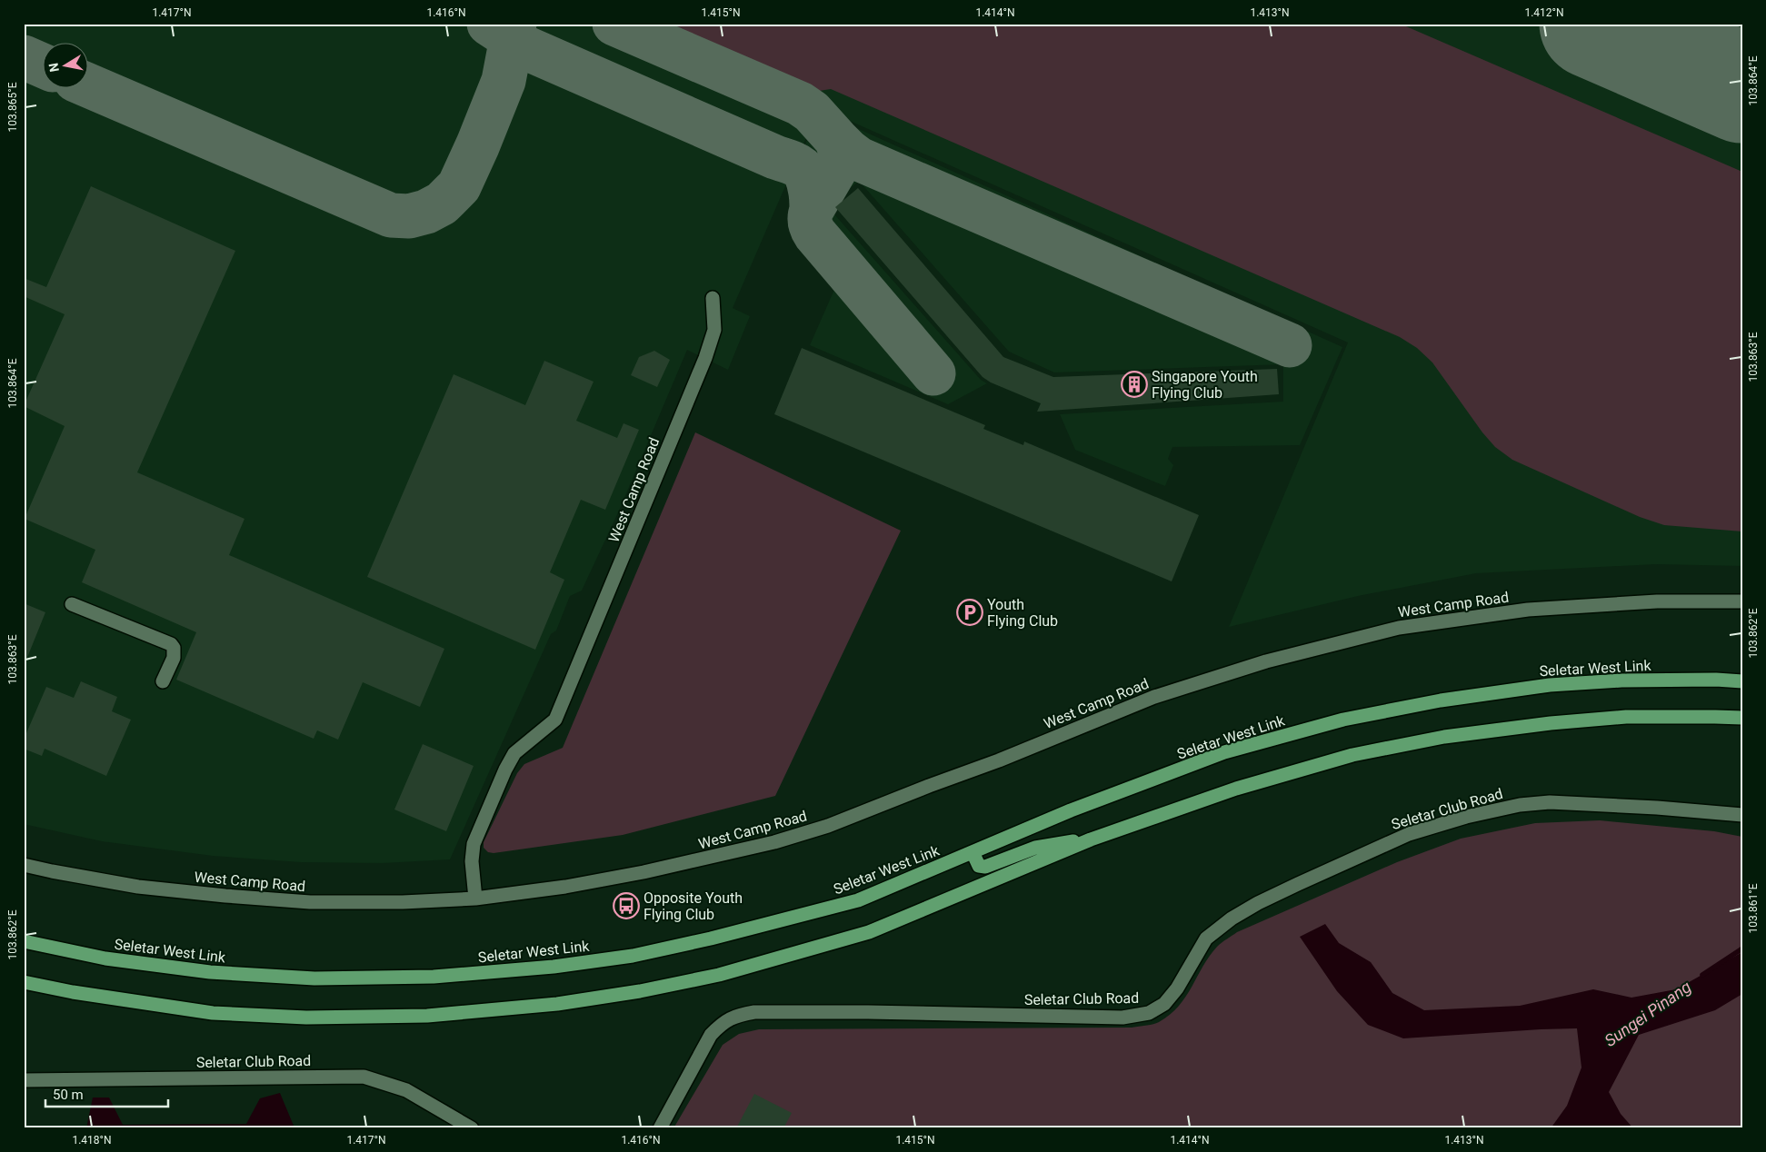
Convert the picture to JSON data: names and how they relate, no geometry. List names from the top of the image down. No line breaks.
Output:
{"streets":{"main road":["Seletar West Link"],"street":["West Camp Road","Seletar Club Road"]},"water":["Sungei Pinang"],"places":{"building":["Singapore Youth Flying Club"],"parking":["Youth Flying Club"],"bus stop":["Opposite Youth Flying Club"]},"scale_bar":"50 m","north":"left","coordinates":["1.417°N","1.416°N","1.415°N","1.414°N","1.413°N","1.412°N","103.864°E","103.865°E","103.863°E","103.862°E","103.861°E","1.418°N"]}
